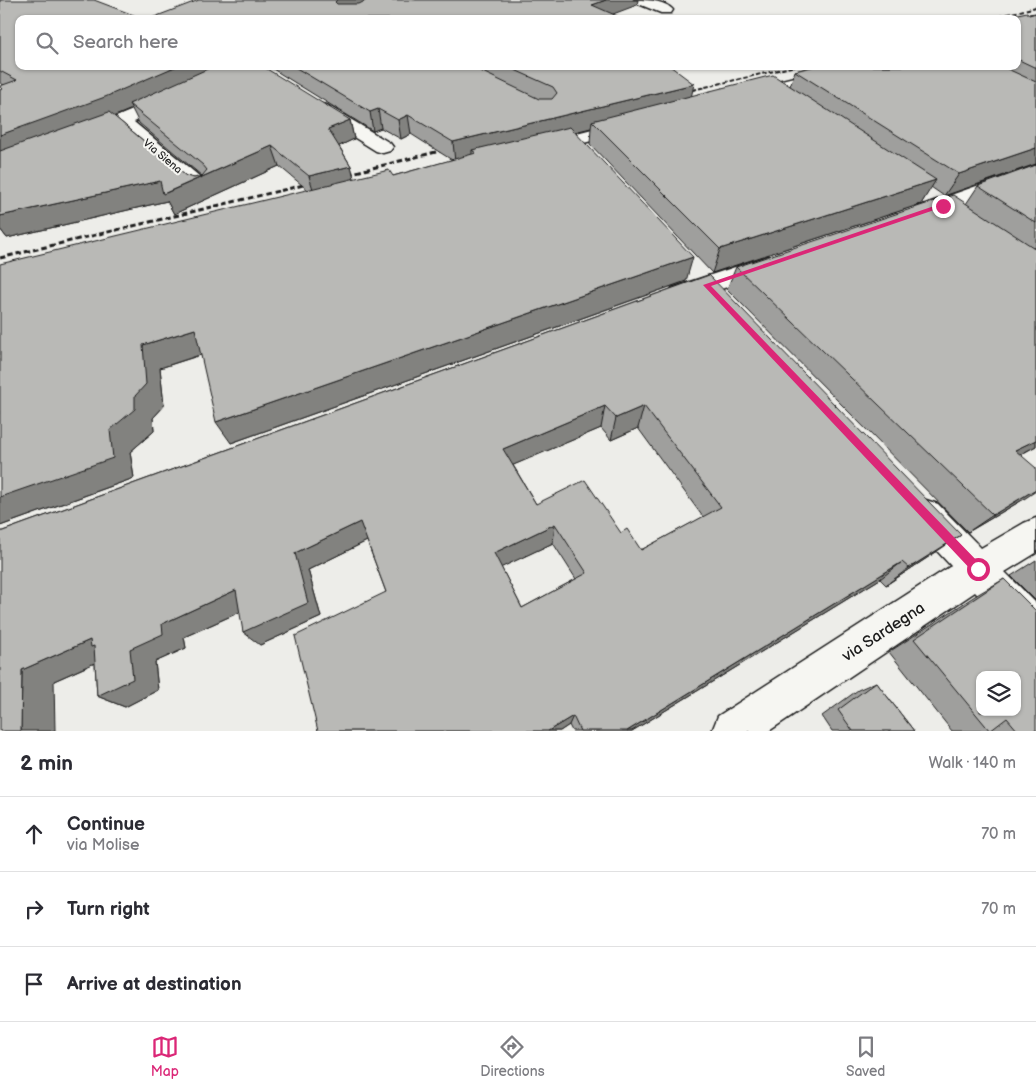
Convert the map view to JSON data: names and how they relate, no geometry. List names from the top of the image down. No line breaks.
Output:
{"streets":{"street":["Via Siena","via Sardegna"]},"page":{"search":"Search here","heading":["2 min","Walk · 140 m"],"list":[["Continue","via Molise","70 m"],["Turn right","70 m"],"Arrive at destination"],"nav":["Map","Directions","Saved"]}}
